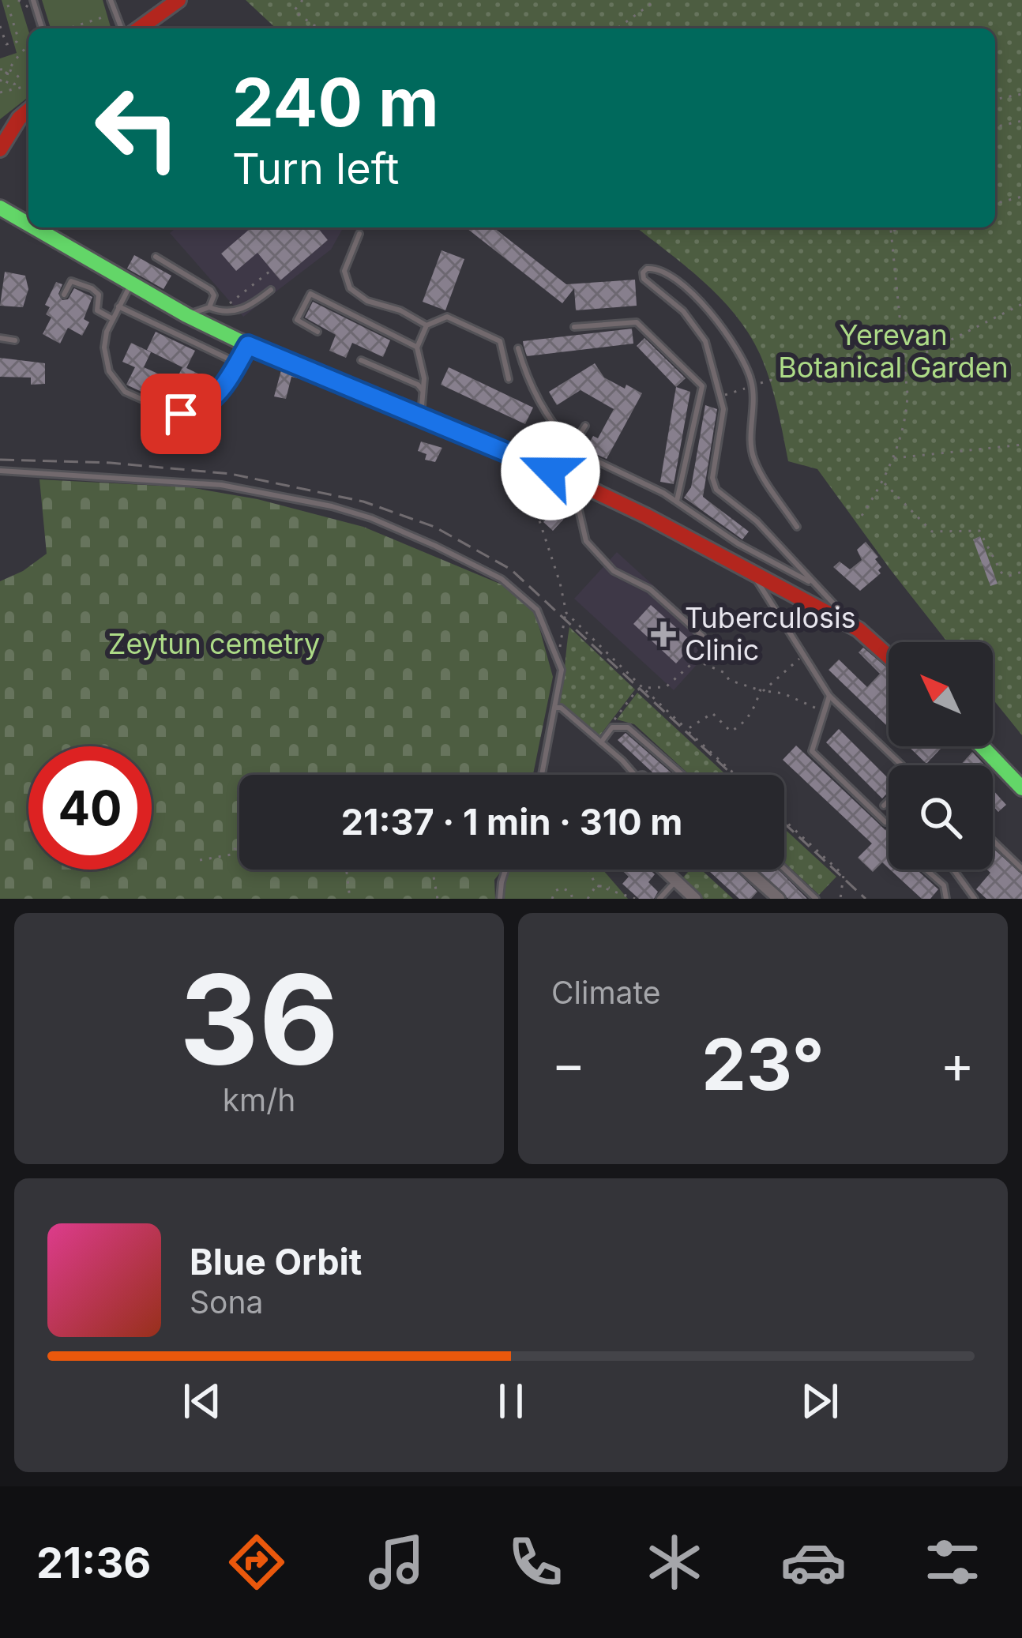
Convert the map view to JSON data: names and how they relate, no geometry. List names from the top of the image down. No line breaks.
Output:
{"parks":["Yerevan Botanical Garden","Zeytun cemetry"],"places":{"health":["Tuberculosis Clinic"]},"north":"top left","page":{"turn":["240 m","Turn left"],"limit":"40","trip":"21:37 · 1 min · 310 m","tile":[["36","km/h"],"Climate"],"heat":["−","23°","+"],"song":["Blue Orbit","Sona"],"tabs":"21:36"}}
